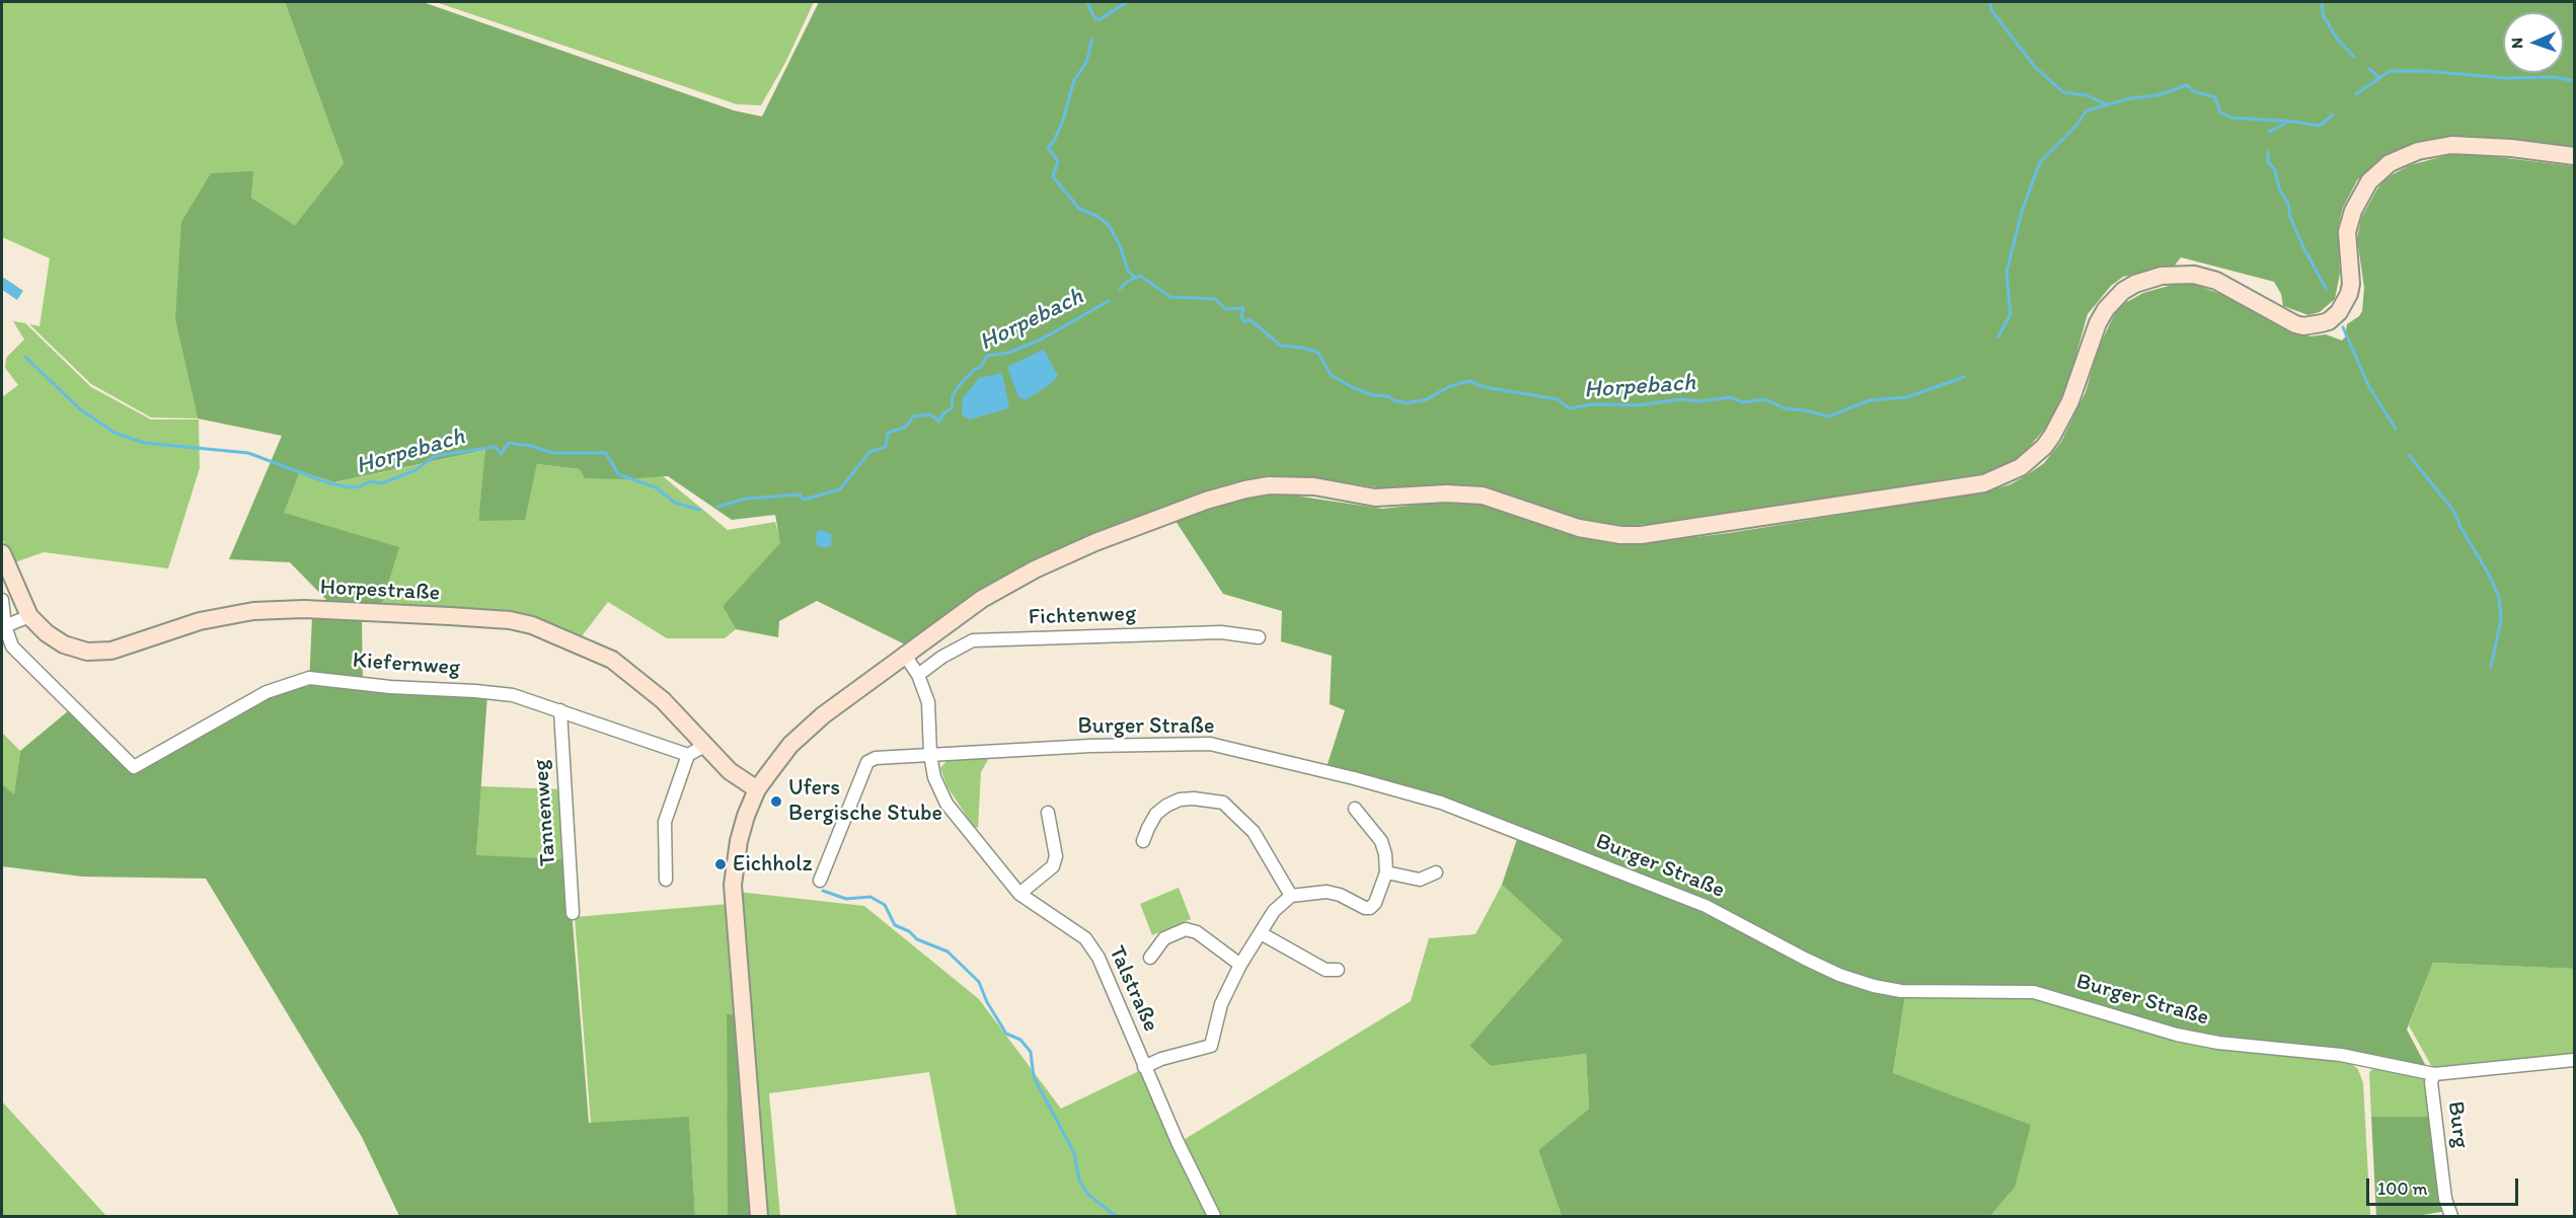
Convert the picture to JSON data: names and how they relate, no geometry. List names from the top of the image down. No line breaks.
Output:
{"streets":{"street":["Horpestraße","Fichtenweg","Kiefernweg","Burger Straße","Tannenweg","Talstraße","Burg"]},"crossings":[["Fichtenweg","Talstraße"],["Kiefernweg","Tannenweg"],["Burger Straße","Talstraße"],["Burger Straße","Burg"]],"water":["Horpebach"],"places":["Ufers Bergische Stube","Eichholz"],"scale_bar":"100 m","north":"left"}
